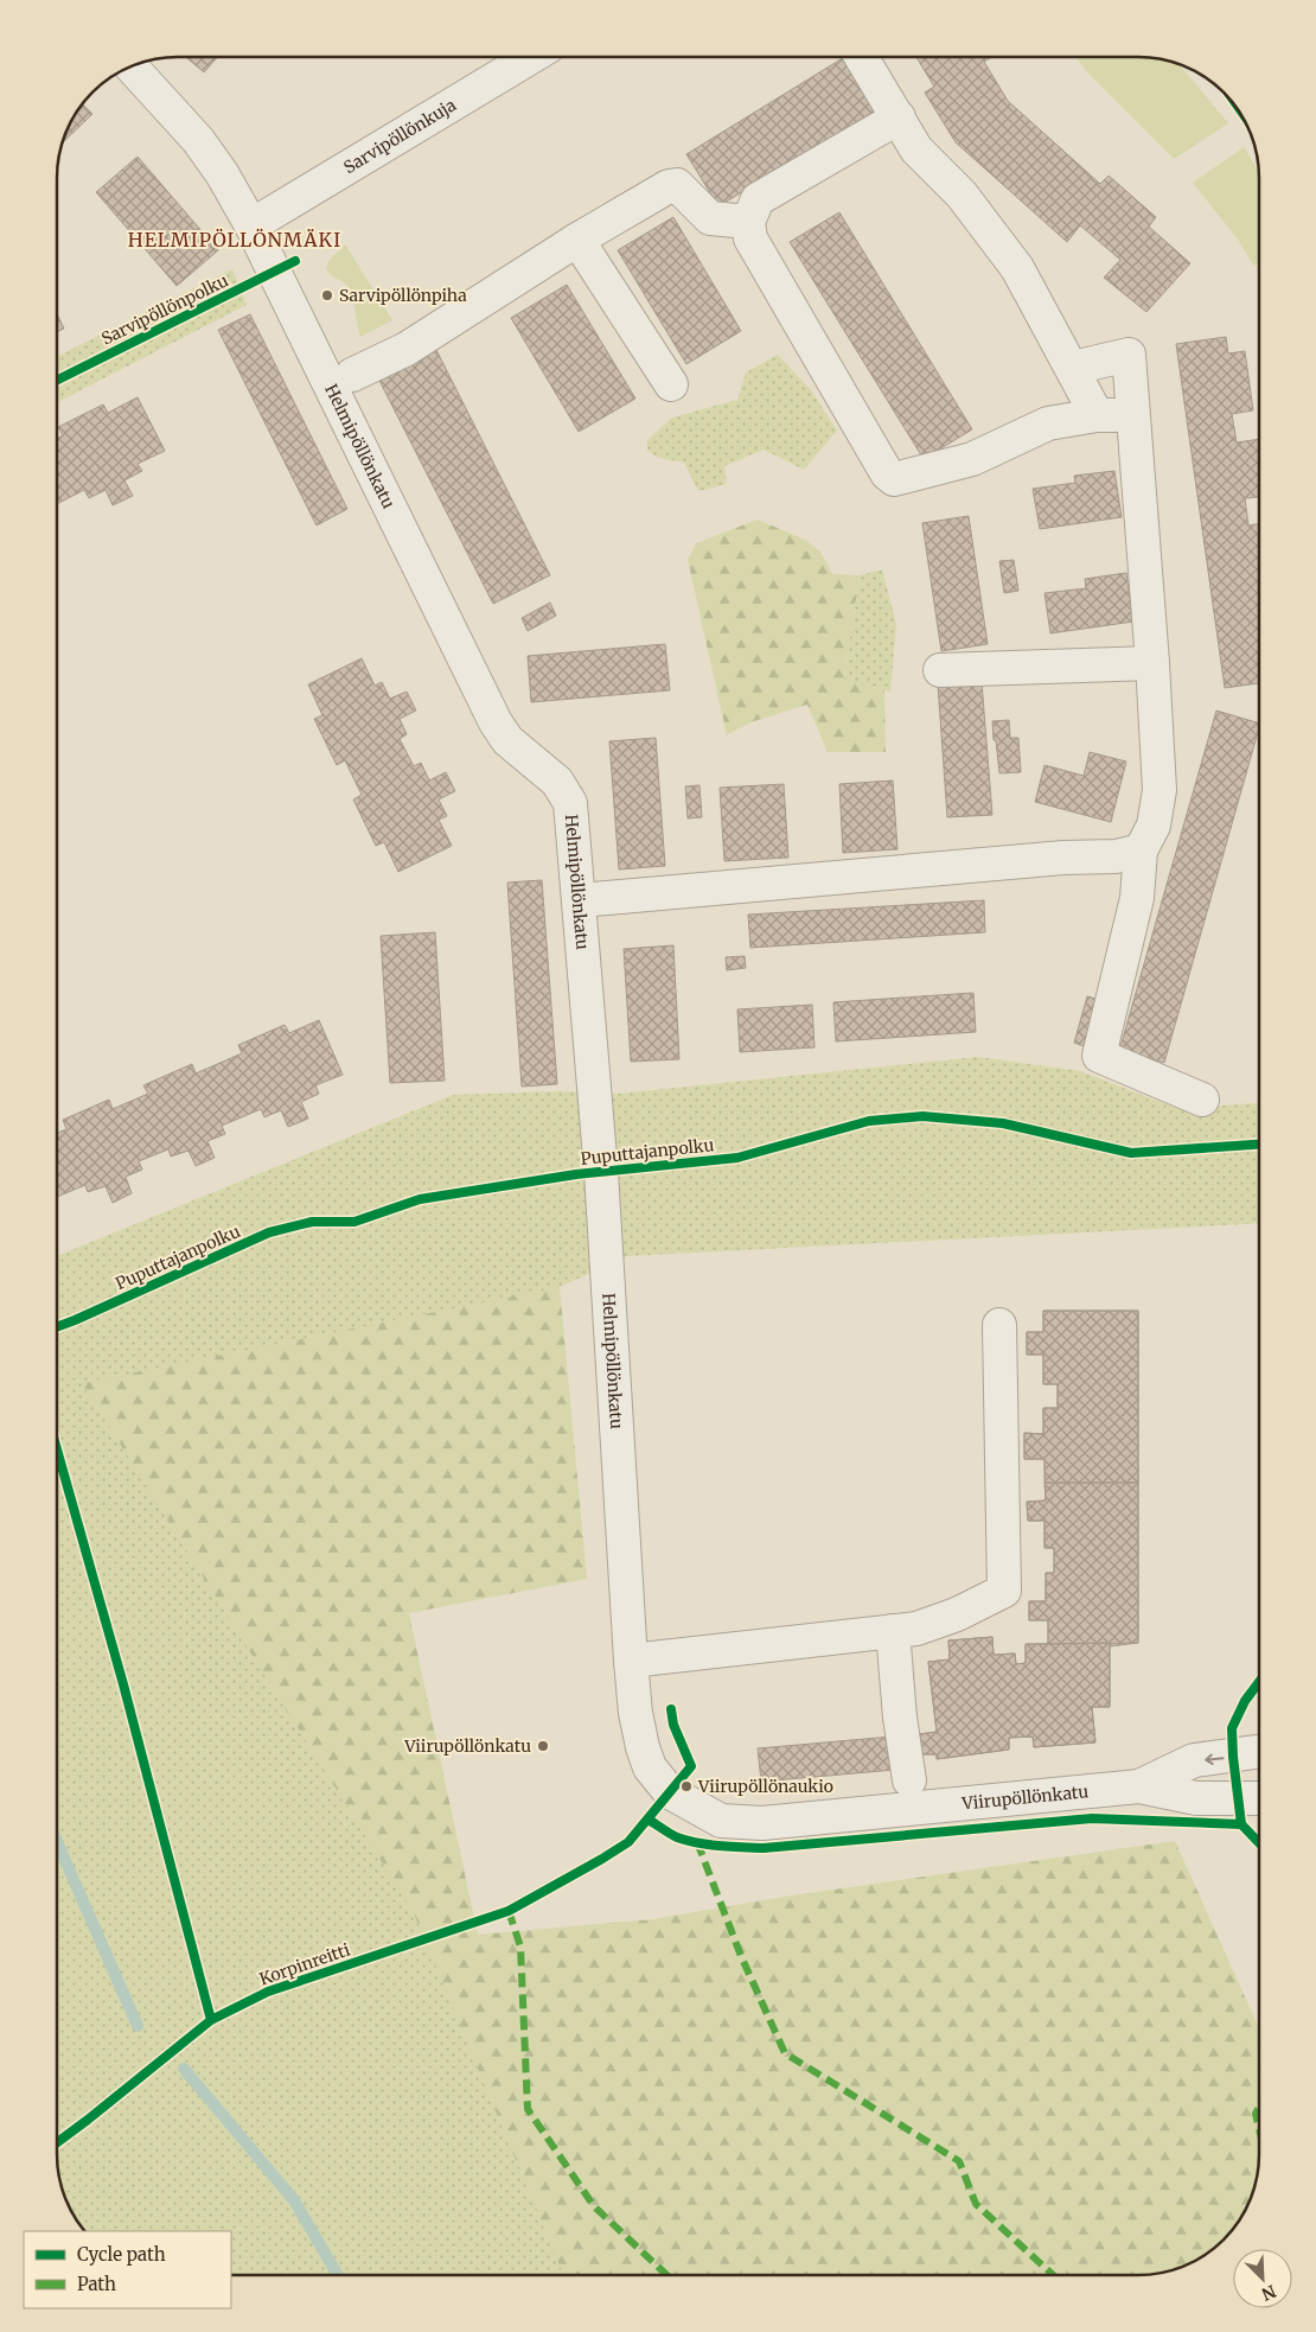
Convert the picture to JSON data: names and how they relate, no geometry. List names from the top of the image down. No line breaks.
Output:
{"streets":{"street":["Sarvipöllönkuja","Helmipöllönkatu","Viirupöllönkatu"],"cycle path":["Sarvipöllönpolku","Puputtajanpolku","Korpinreitti"]},"crossings":[["Sarvipöllönkuja","Helmipöllönkatu"],["Helmipöllönkatu","Viirupöllönkatu"]],"districts":["HELMIPÖLLÖNMÄKI"],"places":["Sarvipöllönpiha","Viirupöllönkatu","Viirupöllönaukio"],"legend":["Cycle path","Path"],"north":"bottom right"}
